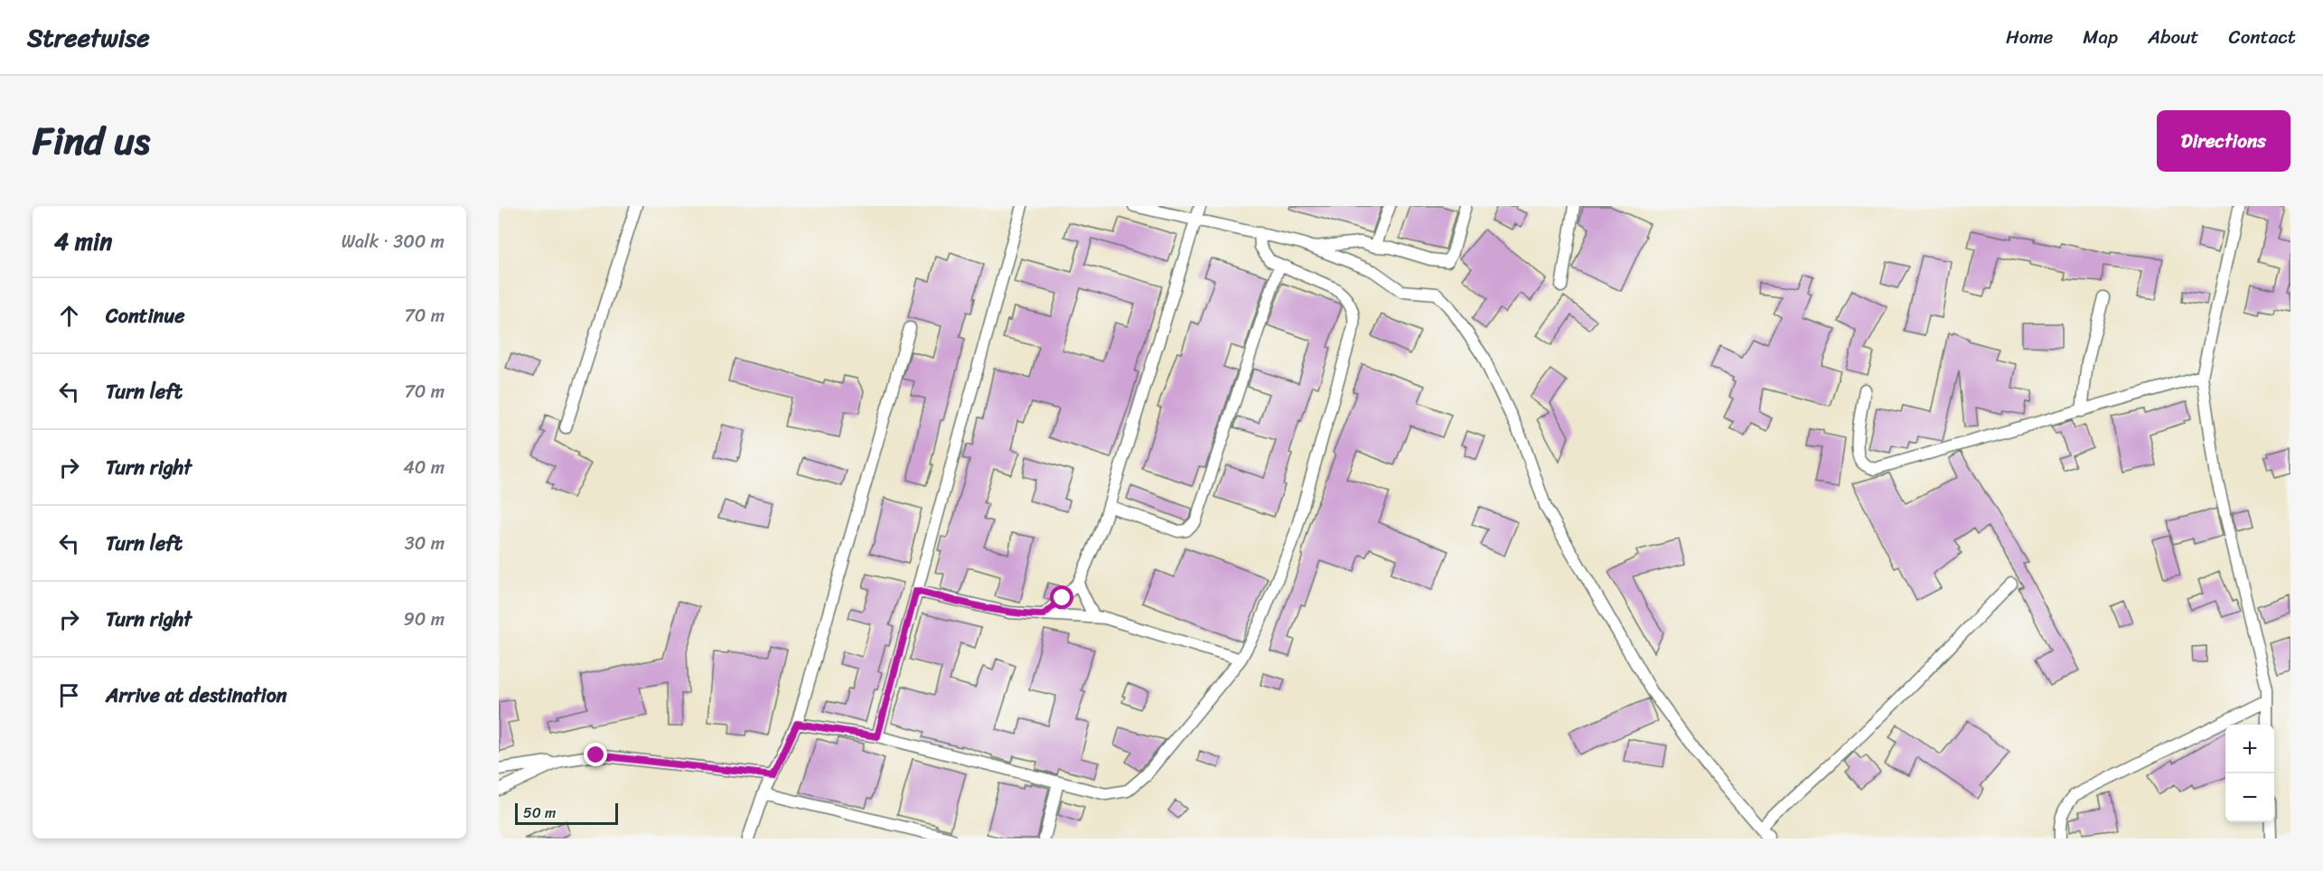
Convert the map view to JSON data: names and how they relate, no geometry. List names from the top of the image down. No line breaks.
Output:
{"scale_bar":"50 m","page":{"header":"Streetwise","nav":["Home","Map","About","Contact"],"title":"Find us","buttons":"Directions","heading":["4 min","Walk · 300 m"],"list":[["Continue","70 m"],["Turn left","70 m"],["Turn right","40 m"],["Turn left","30 m"],["Turn right","90 m"],"Arrive at destination"],"map_buttons":["+","−"],"scale":"50 m"}}
